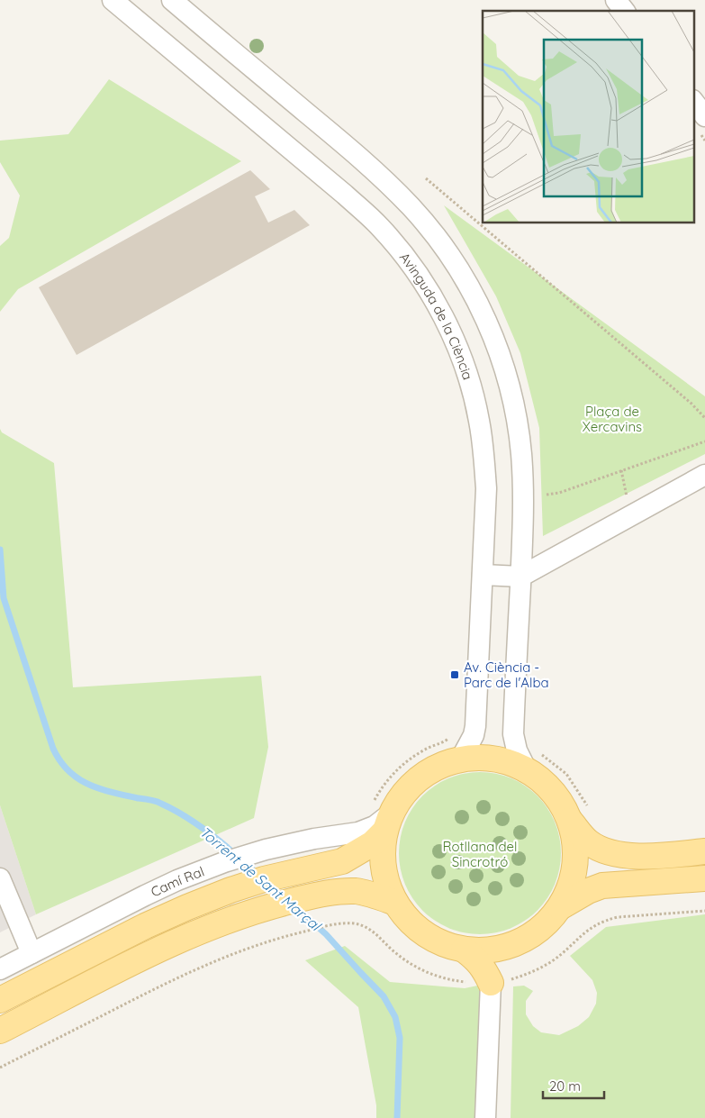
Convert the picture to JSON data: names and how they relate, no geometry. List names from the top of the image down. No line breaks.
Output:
{"streets":{"street":["Avinguda de la Ciència","Camí Ral"]},"water":["Torrent de Sant Marçal"],"parks":["Plaça de Xercavins","Rotllana del Sincrotró"],"places":{"transit":["Av. Ciència - Parc de l'Alba"]},"scale_bar":"20 m"}
